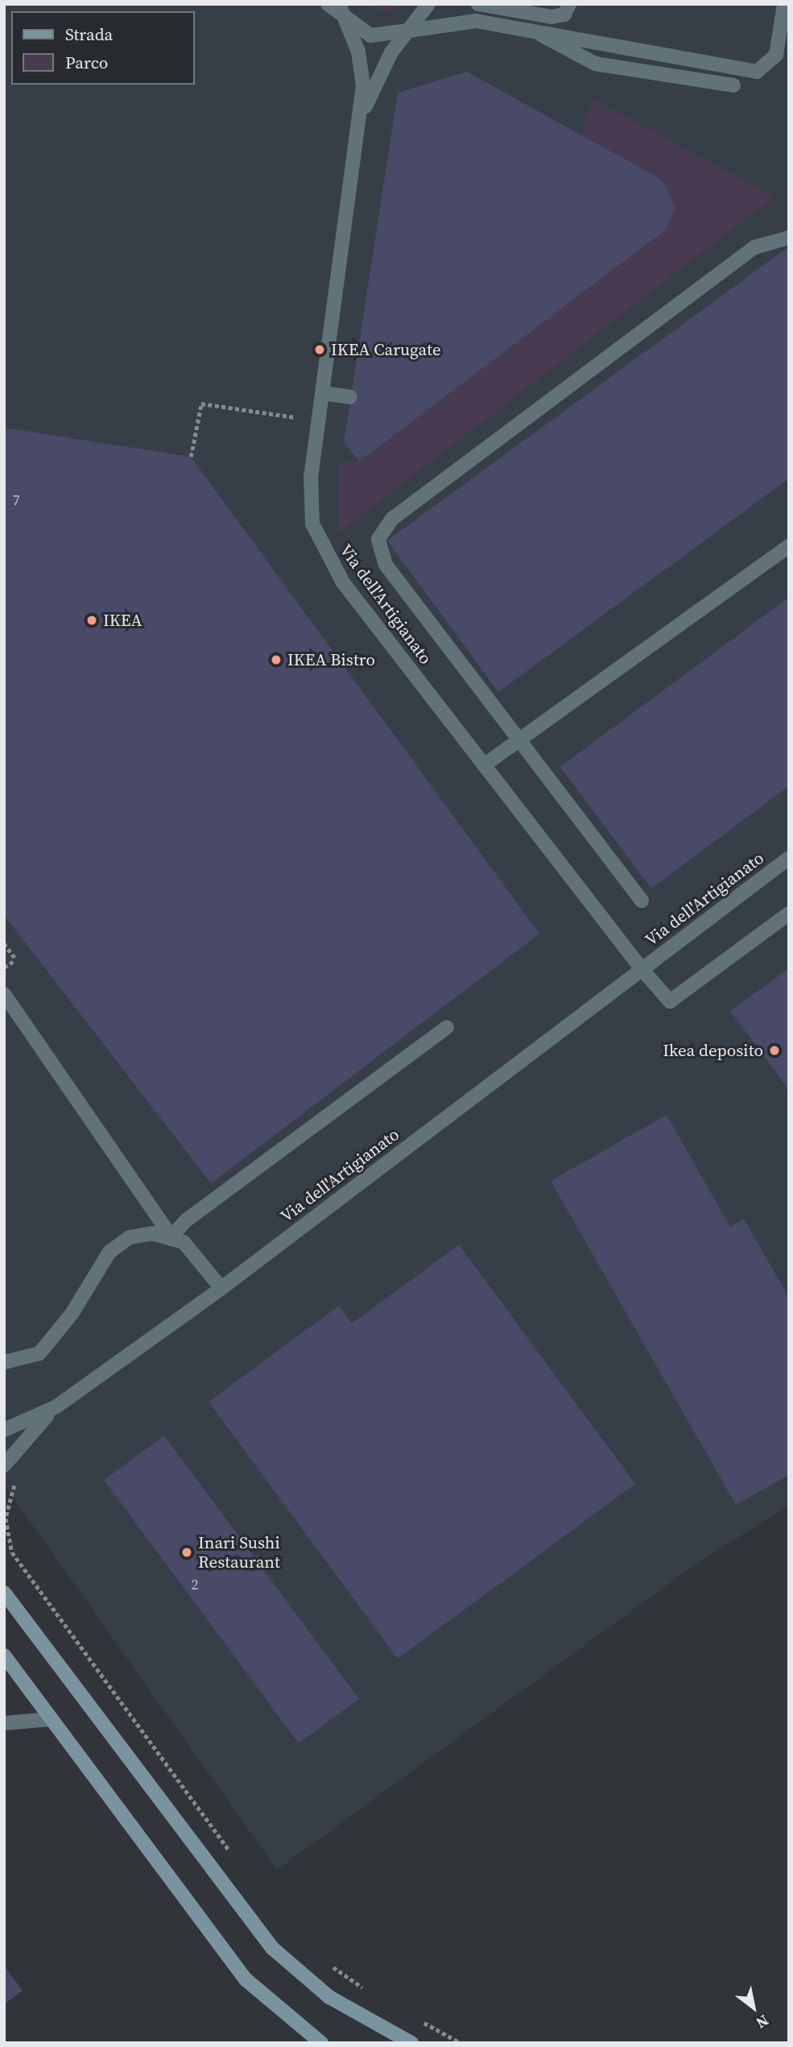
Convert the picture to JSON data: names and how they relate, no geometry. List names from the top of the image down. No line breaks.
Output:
{"streets":{"street":["Via dell'Artigianato"]},"places":["IKEA Carugate","IKEA","IKEA Bistro","Ikea deposito","Inari Sushi Restaurant"],"house_numbers":["7","2"],"legend":["Strada","Parco"],"north":"bottom right"}
